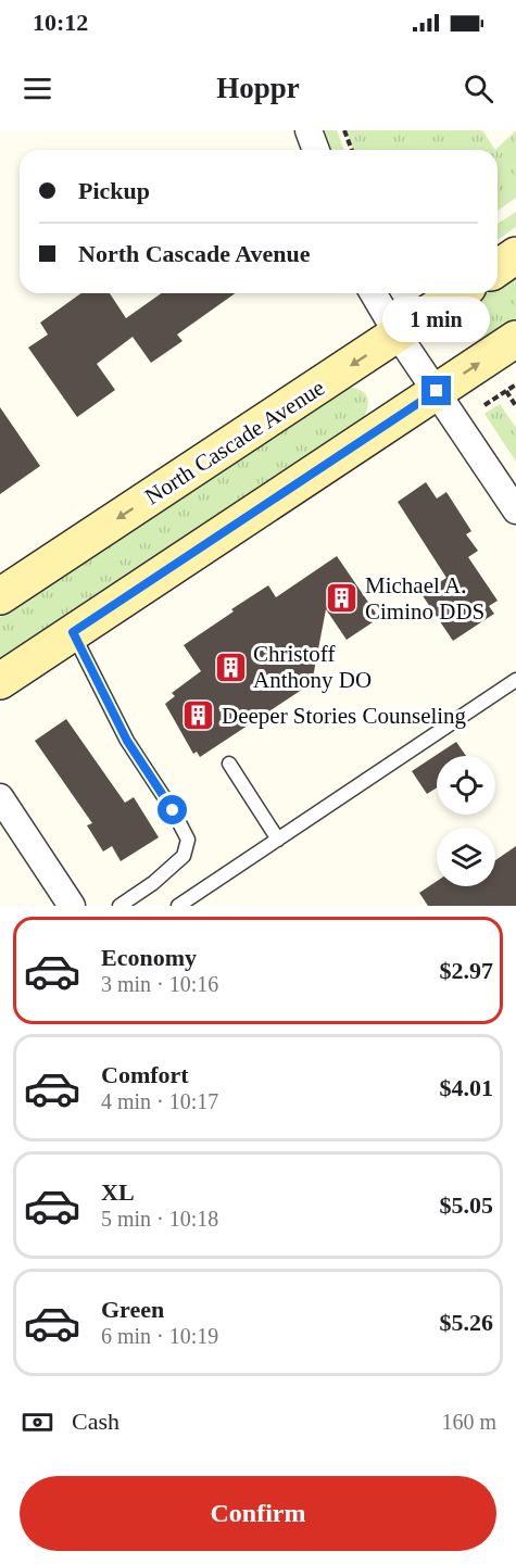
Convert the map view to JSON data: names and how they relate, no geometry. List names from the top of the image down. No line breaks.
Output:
{"streets":{"main road":["North Cascade Avenue"]},"places":{"building":["Michael A. Cimino DDS","Christoff Anthony DO","Deeper Stories Counseling"]},"page":{"status":"10:12","header":"Hoppr","banner":["Pickup","North Cascade Avenue"],"bubble":"1 min","list":[{"name":"Economy","note":"3 min · 10:16","value":"$2.97"},{"name":"Comfort","note":"4 min · 10:17","value":"$4.01"},{"name":"XL","note":"5 min · 10:18","value":"$5.05"},{"name":"Green","note":"6 min · 10:19","value":"$5.26"}],"pay":["Cash","160 m"],"buttons":"Confirm"}}
